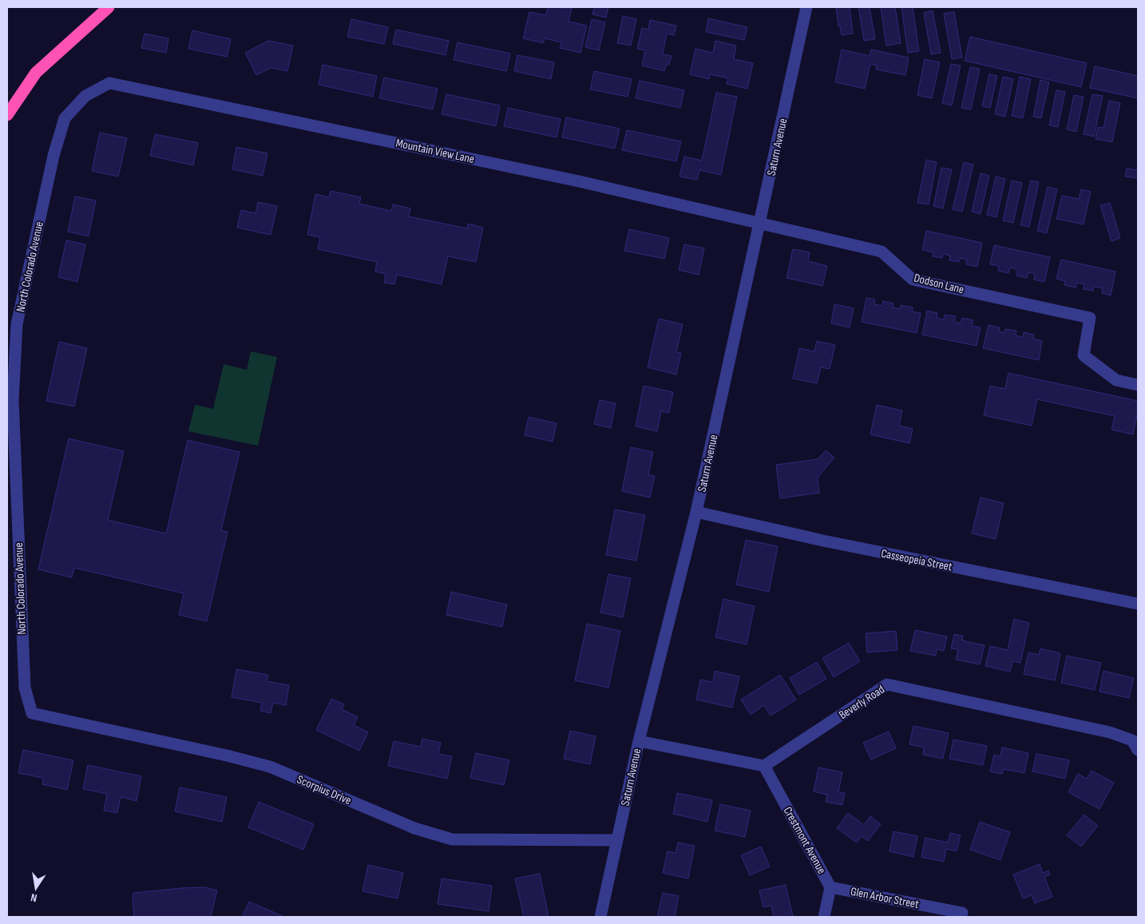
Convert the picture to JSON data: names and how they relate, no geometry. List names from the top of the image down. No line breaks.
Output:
{"streets":{"street":["Saturn Avenue","Mountain View Lane","North Colorado Avenue","Dodson Lane","Casseopeia Street","Beverly Road","Scorpius Drive","Crestmont Avenue","Glen Arbor Street"]},"crossings":[["Saturn Avenue","Mountain View Lane"],["Saturn Avenue","Dodson Lane"],["Saturn Avenue","Casseopeia Street"],["Saturn Avenue","Scorpius Drive"],["Mountain View Lane","North Colorado Avenue"],["Mountain View Lane","Dodson Lane"],["North Colorado Avenue","Scorpius Drive"],["Beverly Road","Crestmont Avenue"],["Crestmont Avenue","Glen Arbor Street"]],"north":"bottom"}
